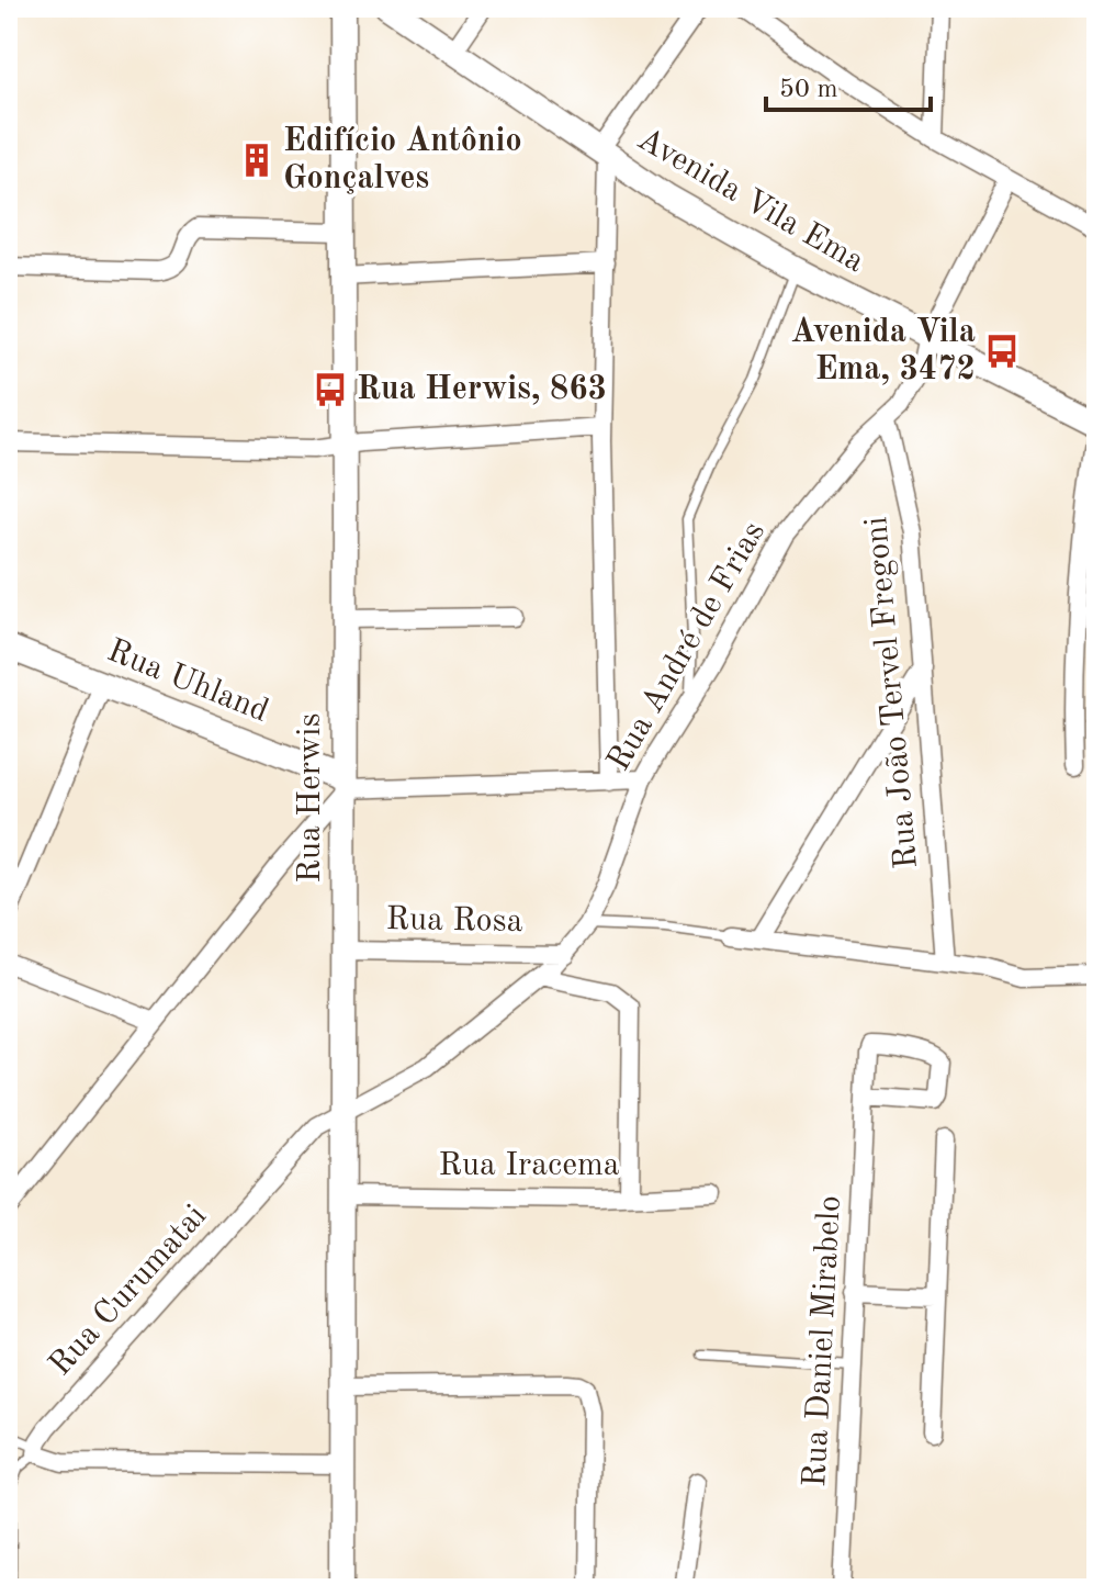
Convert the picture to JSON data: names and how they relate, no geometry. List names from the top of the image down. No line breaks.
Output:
{"streets":{"main road":["Avenida Vila Ema","Rua Uhland","Rua Herwis"],"street":["Rua André de Frias","Rua João Tervel Fregoni","Rua Rosa","Rua Iracema","Rua Curumatai","Rua Daniel Mirabelo"]},"crossings":[["Avenida Vila Ema","Rua André de Frias"],["Rua André de Frias","Rua João Tervel Fregoni"],["Rua André de Frias","Rua Herwis"],["Rua André de Frias","Rua Rosa"],["Rua André de Frias","Rua Curumatai"],["Rua Uhland","Rua Herwis"],["Rua Herwis","Rua Rosa"],["Rua Herwis","Rua Iracema"],["Rua Herwis","Rua Curumatai"]],"places":{"building":["Edifício Antônio Gonçalves"],"bus stop":["Avenida Vila Ema, 3472","Rua Herwis, 863"]},"scale_bar":"50 m"}
